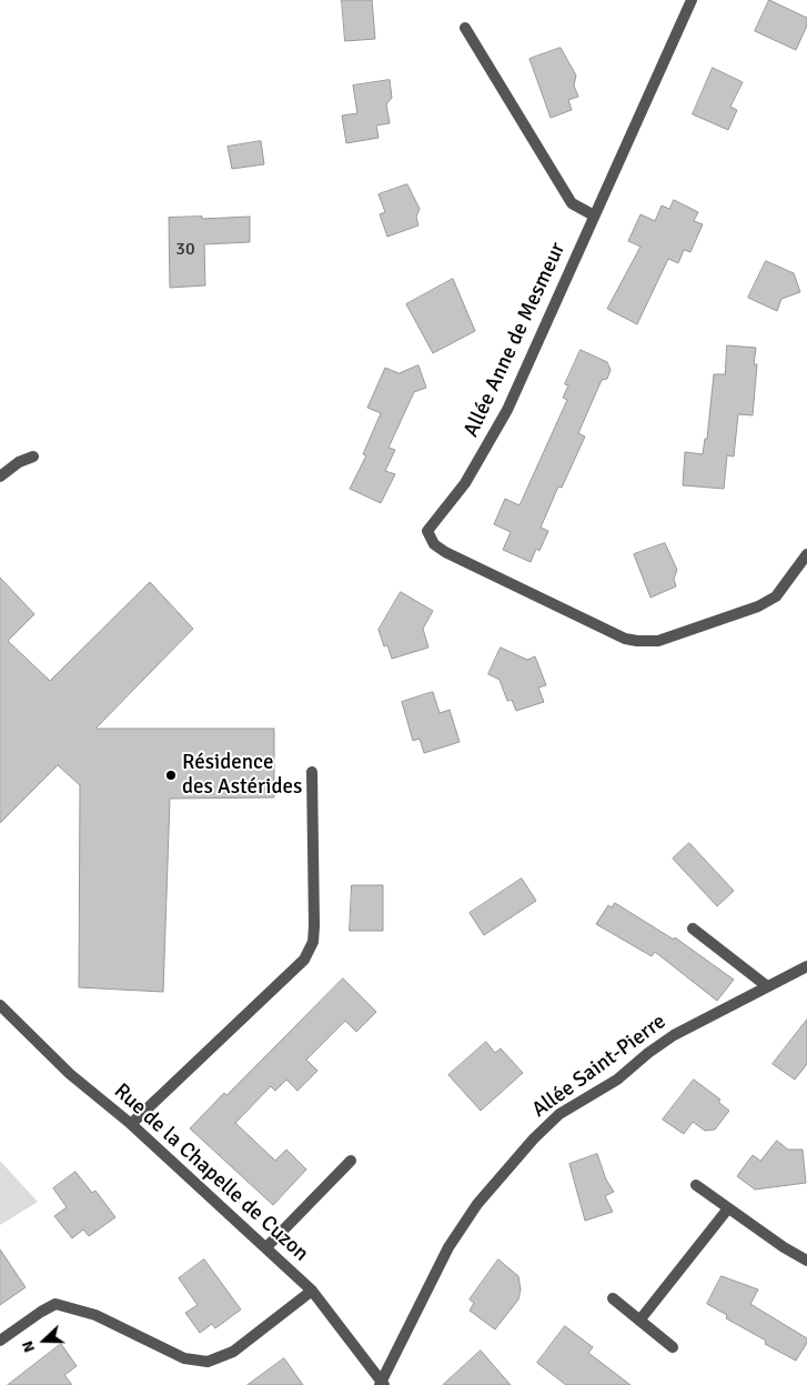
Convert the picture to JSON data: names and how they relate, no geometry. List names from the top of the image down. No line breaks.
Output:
{"streets":{"street":["Allée Anne de Mesmeur","Allée Saint-Pierre","Rue de la Chapelle de Cuzon"]},"crossings":[["Allée Saint-Pierre","Rue de la Chapelle de Cuzon"]],"places":["Résidence des Astérides"],"house_numbers":["30"],"north":"left"}
